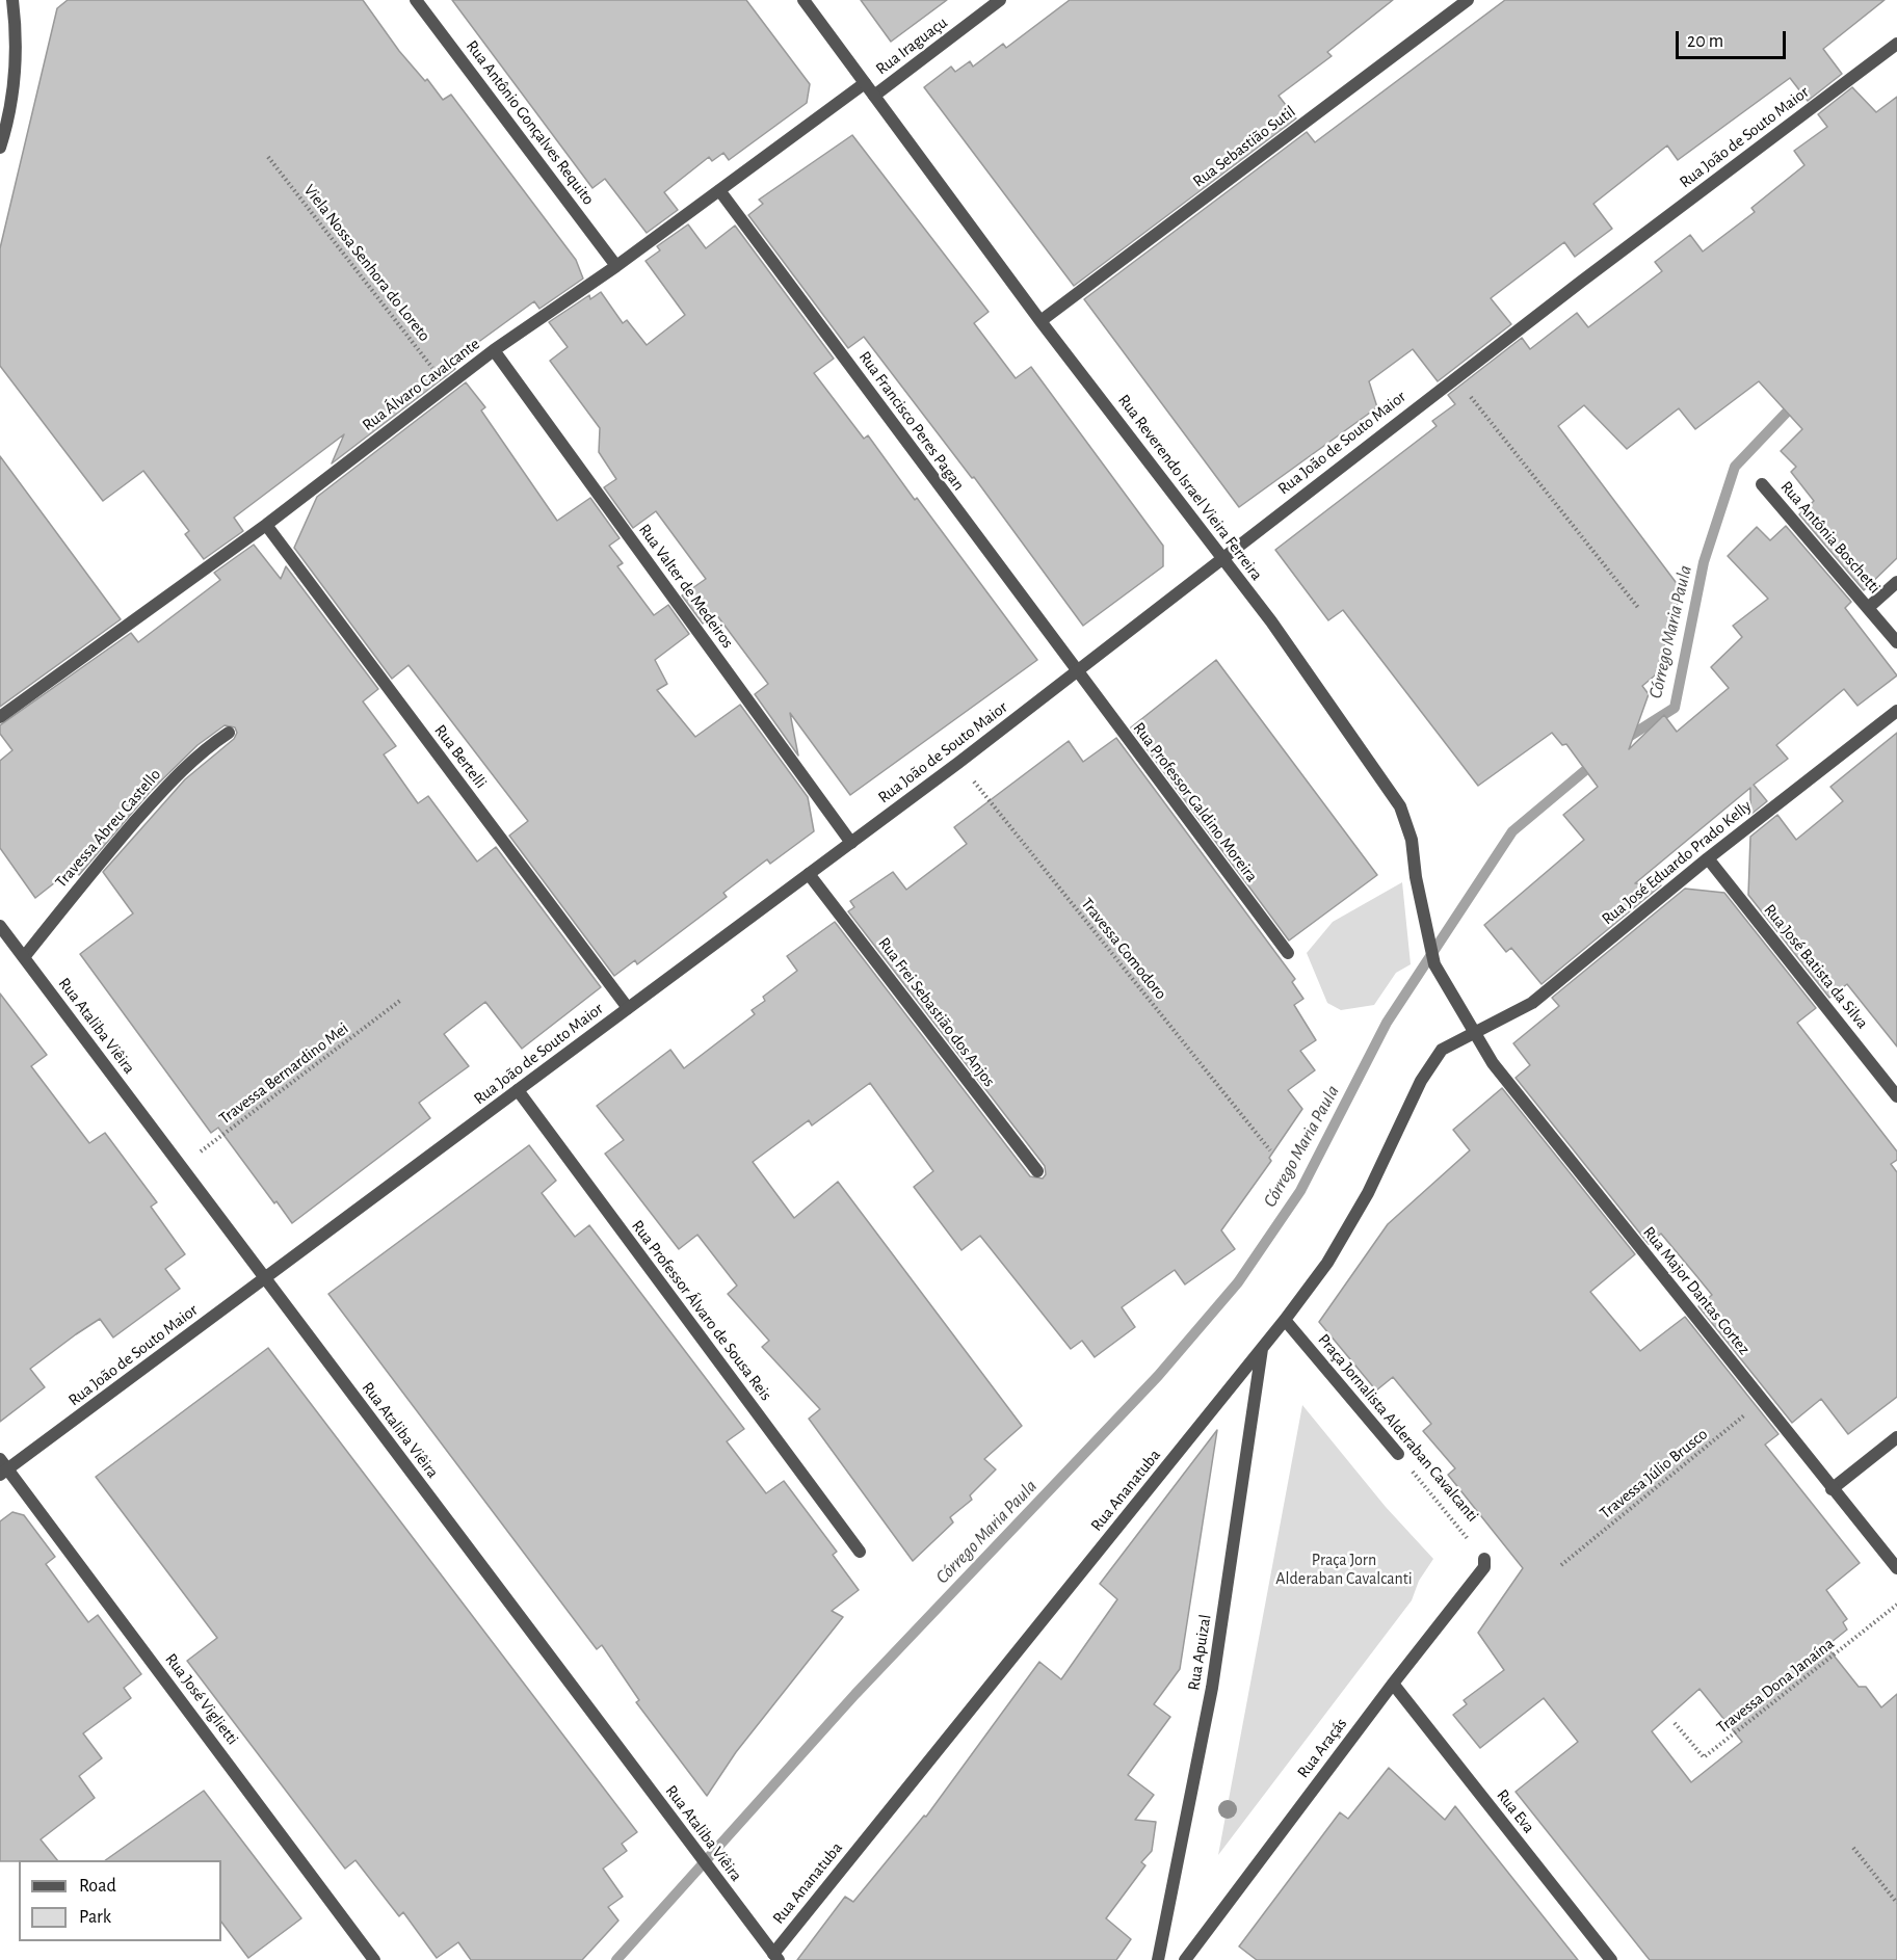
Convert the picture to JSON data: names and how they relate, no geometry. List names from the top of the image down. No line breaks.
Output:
{"streets":{"street":["Rua Iraguaçu","Rua Antônio Gonçalves Requito","Rua João de Souto Maior","Rua Sebastião Sutil","Rua Álvaro Cavalcante","Rua Francisco Peres Pagan","Rua Reverendo Israel Vieira Ferreira","Rua Antônia Boschetti","Rua Valter de Medeiros","Rua Bertelli","Rua Professor Galdino Moreira","Travessa Abreu Castello","Rua José Eduardo Prado Kelly","Rua José Batista da Silva","Rua Frei Sebastião dos Anjos","Rua Ataliba Viêira","Rua Major Dantas Cortez","Rua Professor Álvaro de Sousa Reis","Praça Jornalista Alderaban Cavalcanti","Rua Ananatuba","Rua Apuizal","Rua José Viglietti","Rua Araçás","Rua Eva"],"path":["Viela Nossa Senhora do Loreto","Travessa Comodoro","Travessa Bernardino Mei","Travessa Júlio Brusco","Travessa Dona Janaína"]},"crossings":[["Rua Iraguaçu","Rua Reverendo Israel Vieira Ferreira"],["Rua Antônio Gonçalves Requito","Rua Álvaro Cavalcante"],["Rua João de Souto Maior","Rua Francisco Peres Pagan"],["Rua João de Souto Maior","Rua Reverendo Israel Vieira Ferreira"],["Rua João de Souto Maior","Rua Valter de Medeiros"],["Rua João de Souto Maior","Rua Bertelli"],["Rua João de Souto Maior","Rua Professor Galdino Moreira"],["Rua João de Souto Maior","Travessa Comodoro"],["Rua João de Souto Maior","Rua Frei Sebastião dos Anjos"],["Rua João de Souto Maior","Rua Ataliba Viêira"],["Rua João de Souto Maior","Rua Professor Álvaro de Sousa Reis"],["Rua João de Souto Maior","Rua José Viglietti"],["Rua Sebastião Sutil","Rua Reverendo Israel Vieira Ferreira"],["Viela Nossa Senhora do Loreto","Rua Álvaro Cavalcante"],["Rua Álvaro Cavalcante","Rua Francisco Peres Pagan"],["Rua Álvaro Cavalcante","Rua Reverendo Israel Vieira Ferreira"],["Rua Álvaro Cavalcante","Rua Valter de Medeiros"],["Rua Álvaro Cavalcante","Rua Bertelli"],["Rua Francisco Peres Pagan","Rua Professor Galdino Moreira"],["Rua Reverendo Israel Vieira Ferreira","Rua José Eduardo Prado Kelly"],["Rua Reverendo Israel Vieira Ferreira","Rua Major Dantas Cortez"],["Rua Reverendo Israel Vieira Ferreira","Rua Ananatuba"],["Travessa Abreu Castello","Rua Ataliba Viêira"],["Rua José Eduardo Prado Kelly","Rua José Batista da Silva"],["Rua José Eduardo Prado Kelly","Rua Major Dantas Cortez"],["Rua José Eduardo Prado Kelly","Rua Ananatuba"],["Rua Ataliba Viêira","Travessa Bernardino Mei"],["Rua Ataliba Viêira","Rua Ananatuba"],["Rua Major Dantas Cortez","Travessa Júlio Brusco"],["Rua Major Dantas Cortez","Rua Ananatuba"],["Praça Jornalista Alderaban Cavalcanti","Rua Ananatuba"],["Praça Jornalista Alderaban Cavalcanti","Rua Araçás"],["Rua Ananatuba","Rua Apuizal"],["Rua Araçás","Rua Eva"]],"water":["Córrego Maria Paula"],"parks":["Praça Jorn Alderaban Cavalcanti"],"legend":["Road","Park"],"scale_bar":"20 m"}
